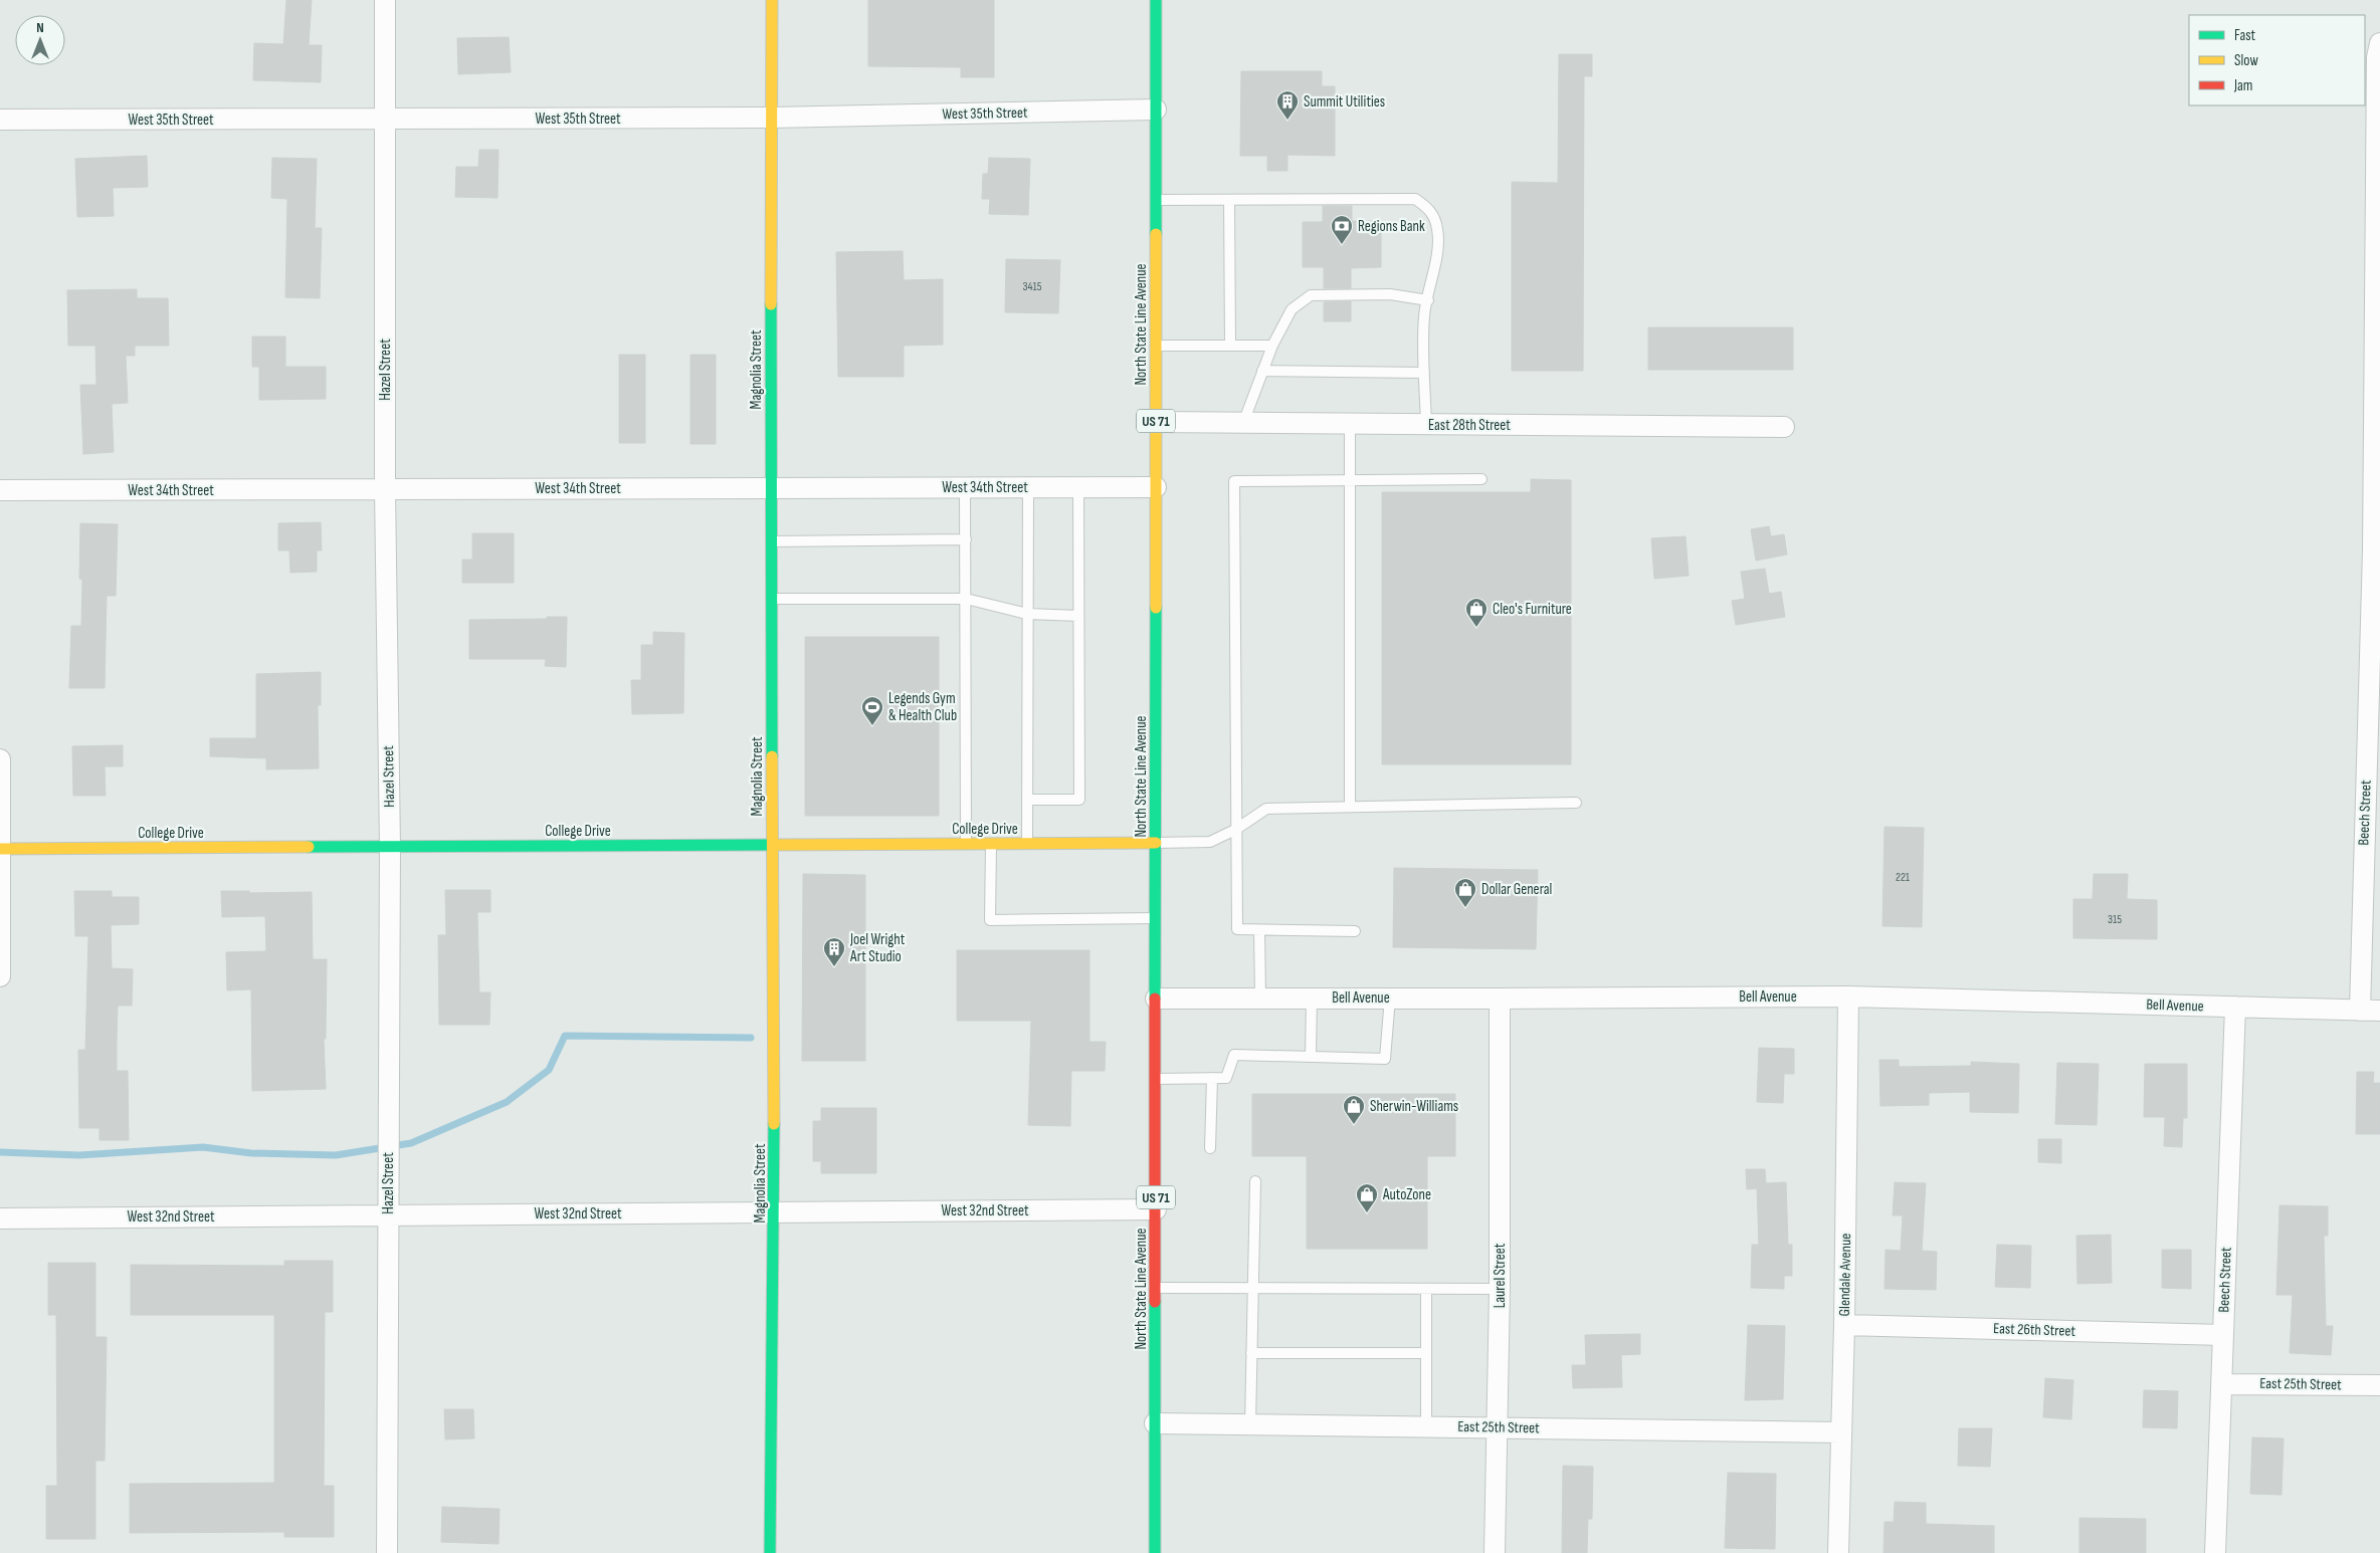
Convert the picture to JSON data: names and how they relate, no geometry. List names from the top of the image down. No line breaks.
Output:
{"streets":{"street":["West 35th Street","North State Line Avenue","Hazel Street","Magnolia Street","US 71","East 28th Street","West 34th Street","Beech Street","College Drive","Bell Avenue","West 32nd Street","Glendale Avenue","Laurel Street","East 26th Street","East 25th Street"]},"crossings":[["West 35th Street","North State Line Avenue"],["West 35th Street","Hazel Street"],["West 35th Street","Magnolia Street"],["North State Line Avenue","East 28th Street"],["North State Line Avenue","West 34th Street"],["North State Line Avenue","College Drive"],["North State Line Avenue","Bell Avenue"],["North State Line Avenue","West 32nd Street"],["North State Line Avenue","East 25th Street"],["Hazel Street","West 34th Street"],["Hazel Street","College Drive"],["Hazel Street","West 32nd Street"],["Magnolia Street","West 34th Street"],["Magnolia Street","College Drive"],["Magnolia Street","West 32nd Street"],["Beech Street","Bell Avenue"],["Beech Street","East 26th Street"],["Beech Street","East 25th Street"],["Bell Avenue","Glendale Avenue"],["Bell Avenue","Laurel Street"],["Glendale Avenue","East 26th Street"],["Glendale Avenue","East 25th Street"],["Laurel Street","East 25th Street"]],"places":{"building":["Summit Utilities","Joel Wright Art Studio"],"bank":["Regions Bank"],"shop":["Cleo's Furniture","Dollar General","Sherwin-Williams","AutoZone"],"sports":["Legends Gym & Health Club"]},"house_numbers":["3415","221","315"],"legend":["Fast","Slow","Jam"],"north":"top"}
